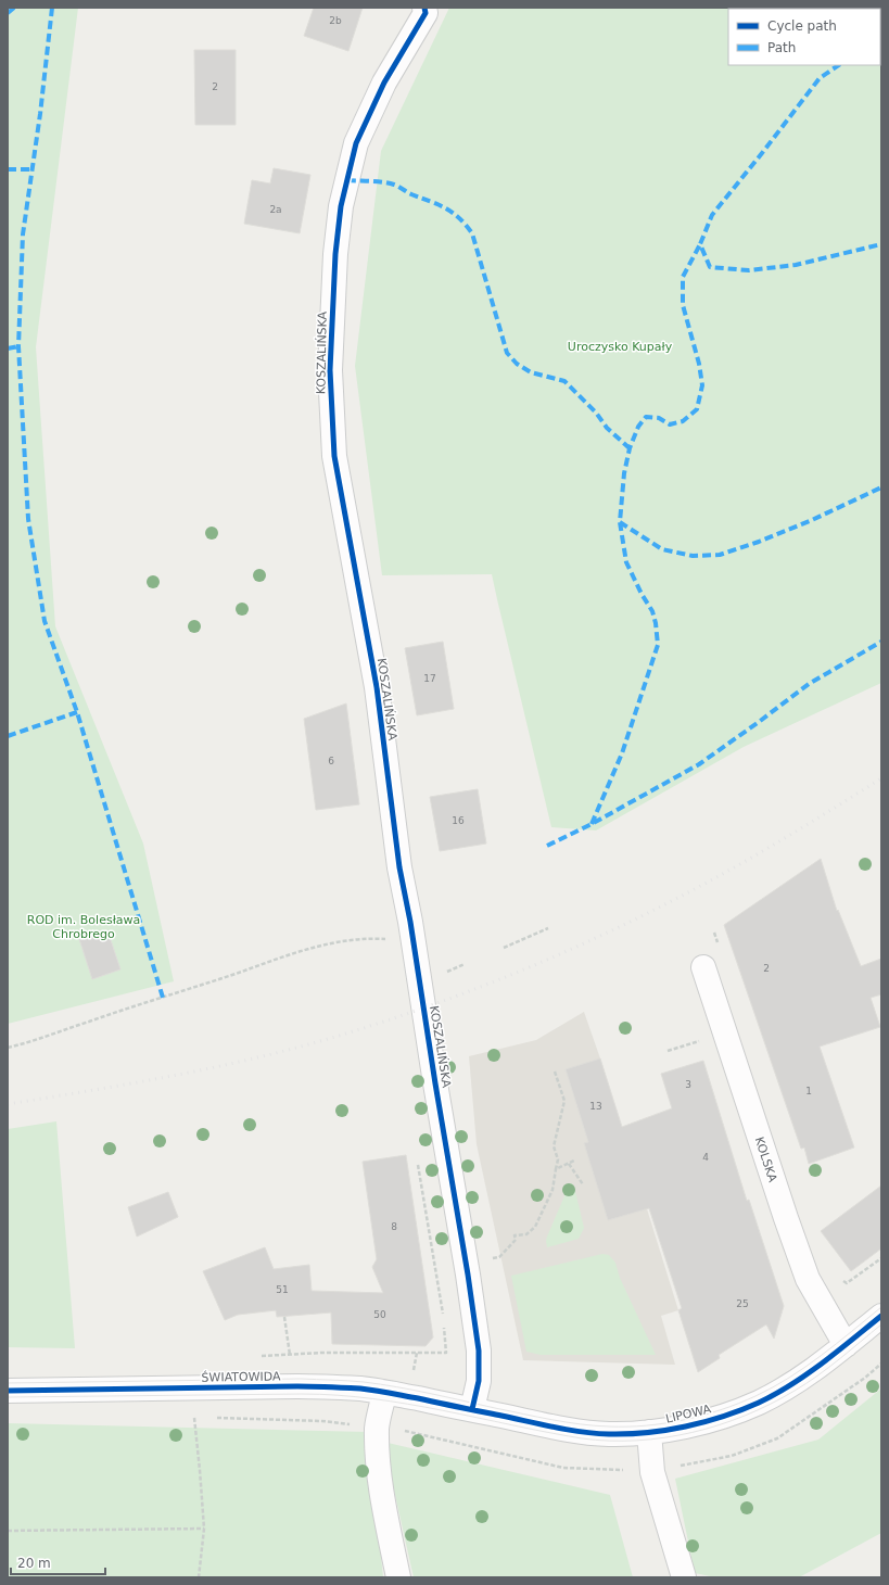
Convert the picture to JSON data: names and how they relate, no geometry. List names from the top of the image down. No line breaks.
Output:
{"streets":{"street":["KOSZALIŃSKA","KOLSKA","ŚWIATOWIDA","LIPOWA"]},"crossings":[["KOSZALIŃSKA","ŚWIATOWIDA"],["KOSZALIŃSKA","LIPOWA"],["KOLSKA","LIPOWA"],["ŚWIATOWIDA","LIPOWA"]],"parks":["Uroczysko Kupały","ROD im. Bolesława Chrobrego"],"house_numbers":["2b","2","2a","17","6","16","2","3","1","13","4","8","51","25","50"],"legend":["Cycle path","Path"],"scale_bar":"20 m"}
